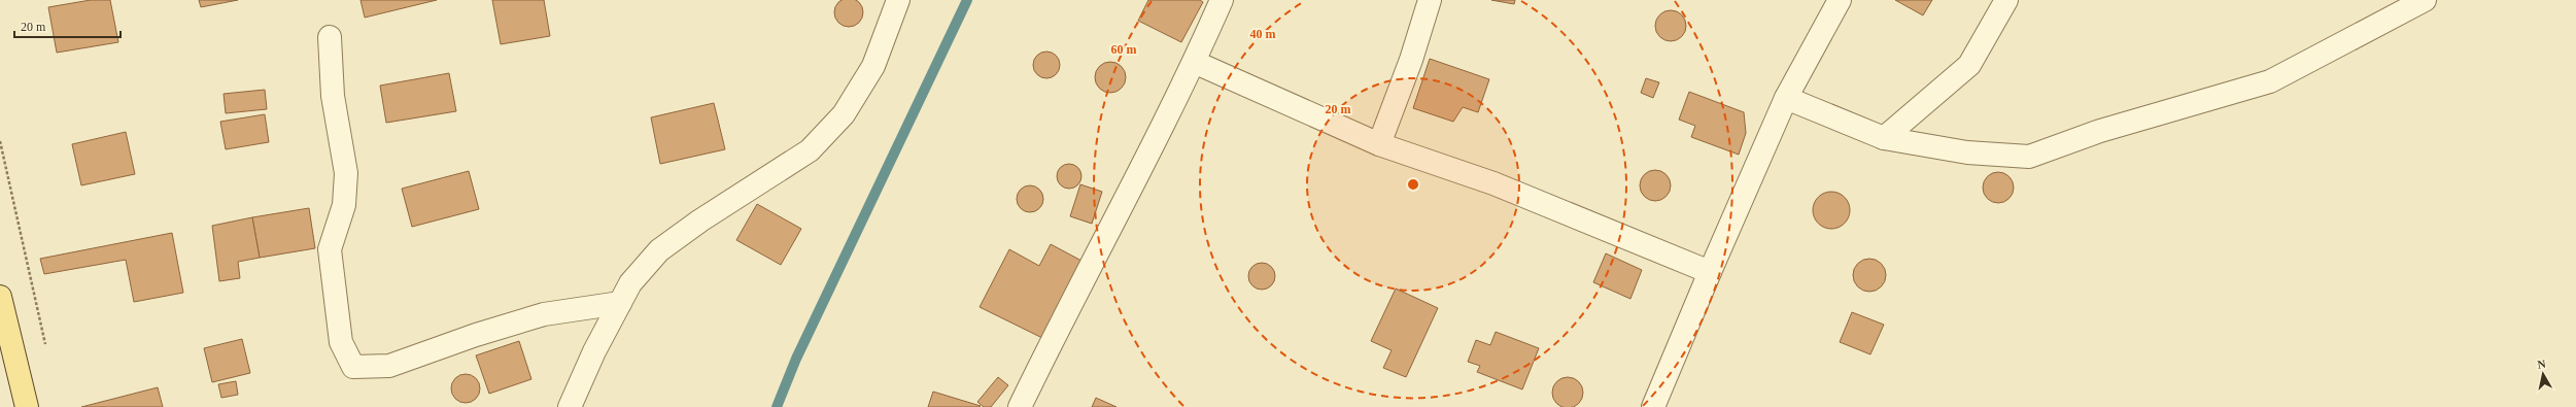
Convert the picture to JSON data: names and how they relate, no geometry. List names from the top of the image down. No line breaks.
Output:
{"scale_bar":"20 m","north":"top","rings":["40 m","60 m","20 m"]}
